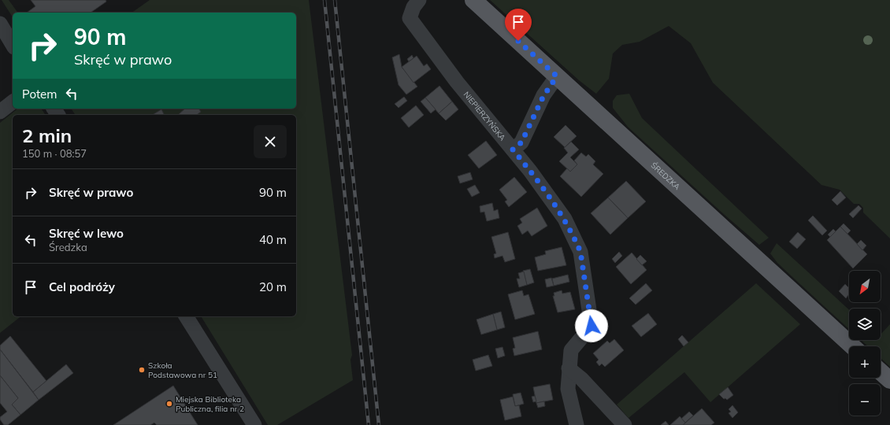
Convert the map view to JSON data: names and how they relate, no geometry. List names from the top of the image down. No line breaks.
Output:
{"streets":{"main road":["ŚREDZKA"],"street":["NIEPIERZYŃSKA"]},"places":["Szkoła Podstawowa nr 51","Miejska Biblioteka Publiczna, filia nr 2"],"north":"bottom left","page":{"turn":["90 m","Skręć w prawo"],"then":"Potem","heading":["2 min","150 m · 08:57"],"list":[{"name":"Skręć w prawo","value":"90 m"},{"name":"Skręć w lewo","note":"Średzka","value":"40 m"},{"name":"Cel podróży","value":"20 m"}],"map_buttons":["+","−"]}}
